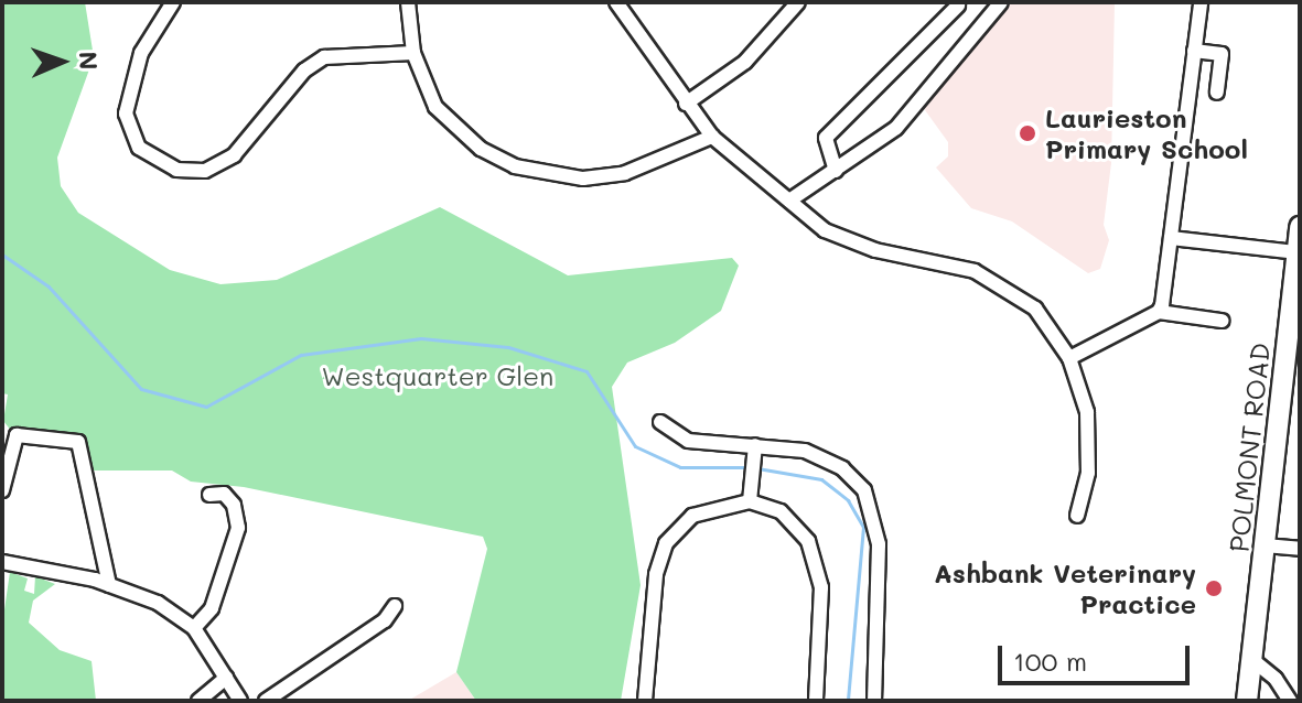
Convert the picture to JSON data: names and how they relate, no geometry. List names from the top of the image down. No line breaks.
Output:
{"streets":{"main road":["POLMONT ROAD"]},"parks":["Westquarter Glen"],"places":["Laurieston Primary School","Ashbank Veterinary Practice"],"scale_bar":"100 m","north":"right"}
